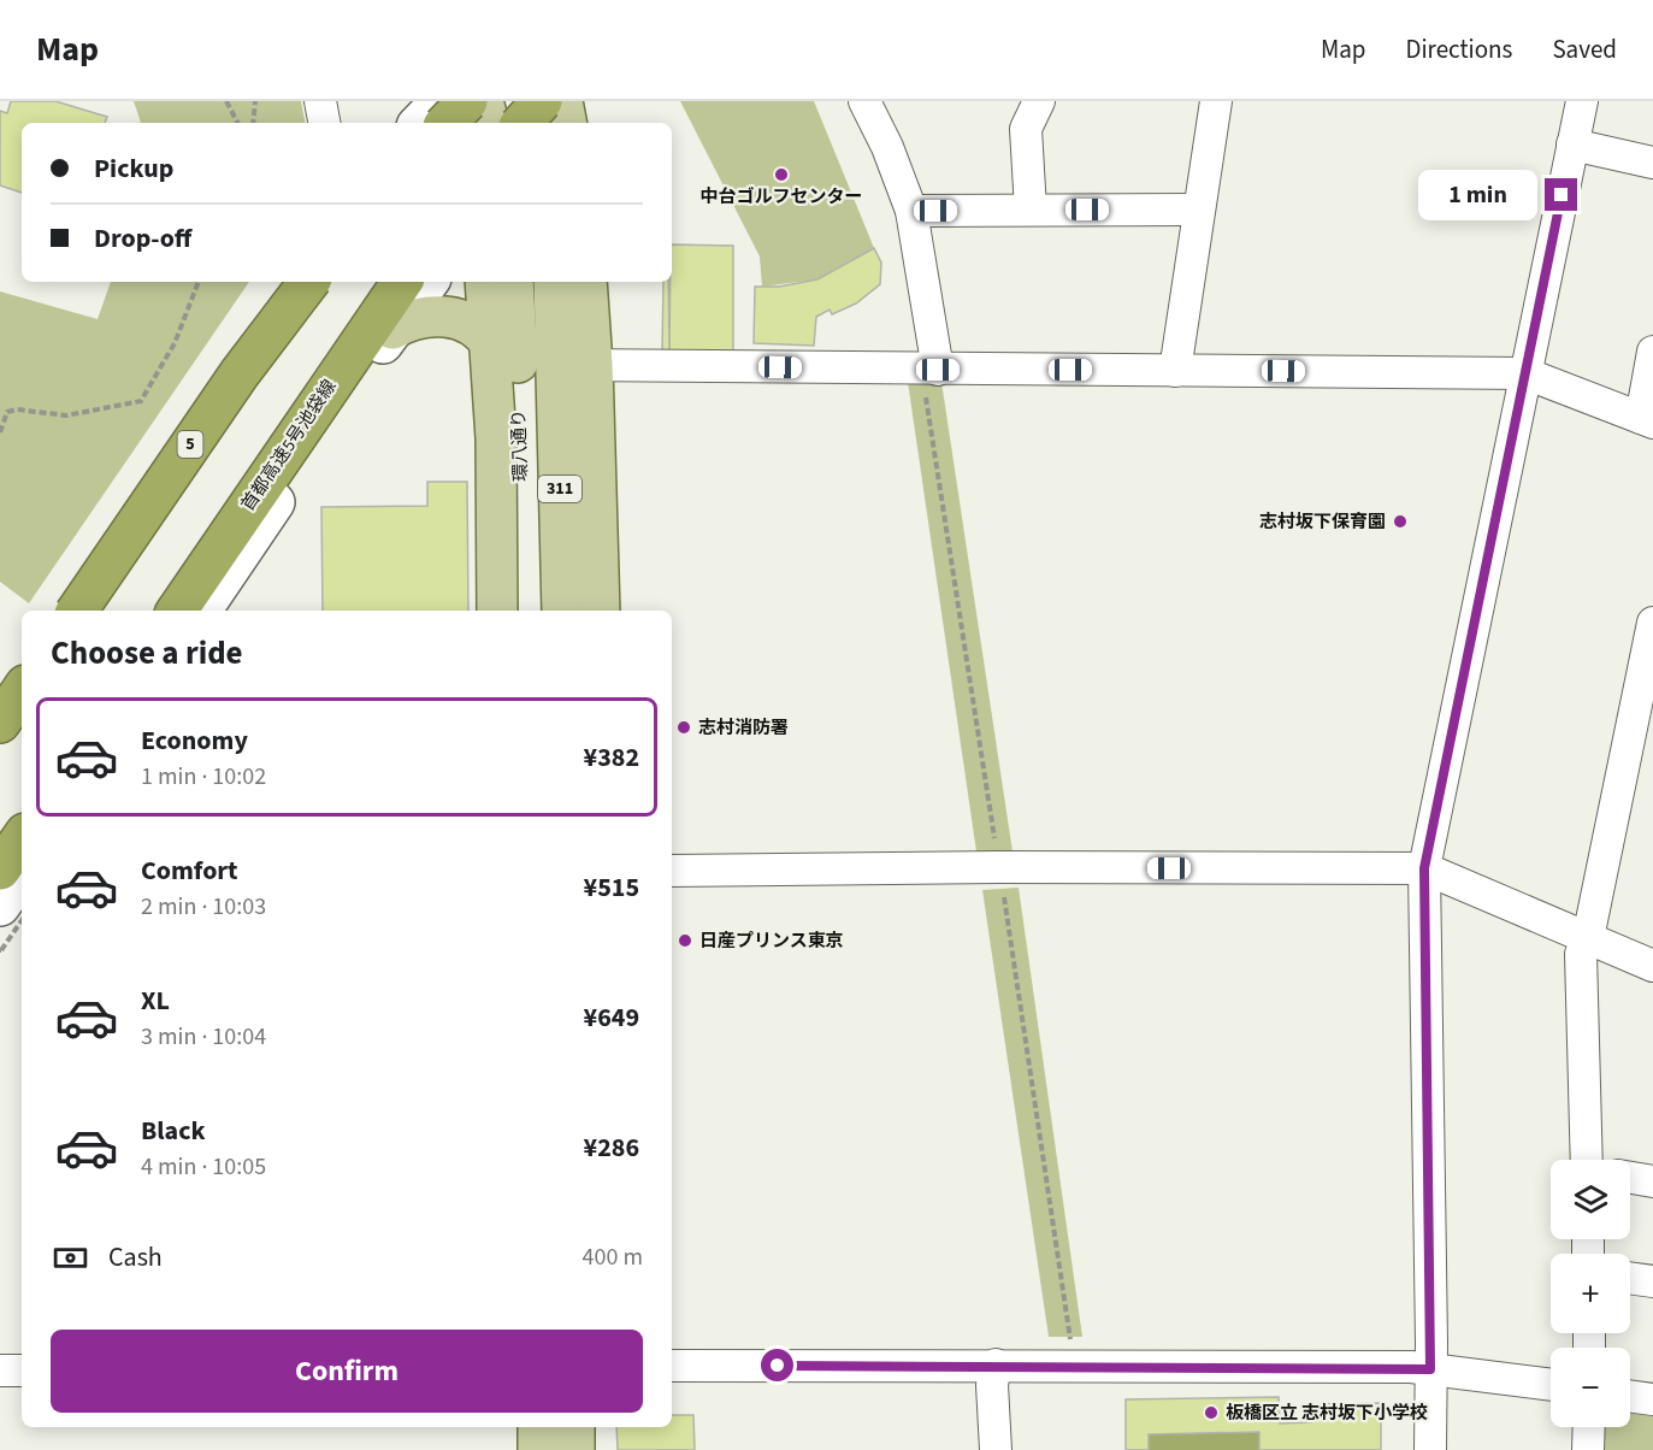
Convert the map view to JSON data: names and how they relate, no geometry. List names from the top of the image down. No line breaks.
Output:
{"streets":{"highway":["5","首都高速5号池袋線"],"main road":["環八通り","311"]},"places":["中台ゴルフセンター","志村坂下保育園","志村消防署","日産プリンス東京","板橋区立 志村坂下小学校"],"page":{"header":"Map","nav":["Map","Directions","Saved"],"banner":["Pickup","Drop-off"],"bubble":"1 min","heading":"Choose a ride","list":[{"name":"Economy","note":"1 min · 10:02","value":"¥382"},{"name":"Comfort","note":"2 min · 10:03","value":"¥515"},{"name":"XL","note":"3 min · 10:04","value":"¥649"},{"name":"Black","note":"4 min · 10:05","value":"¥286"}],"map_buttons":["+","−"],"pay":["Cash","400 m"],"buttons":"Confirm"}}
